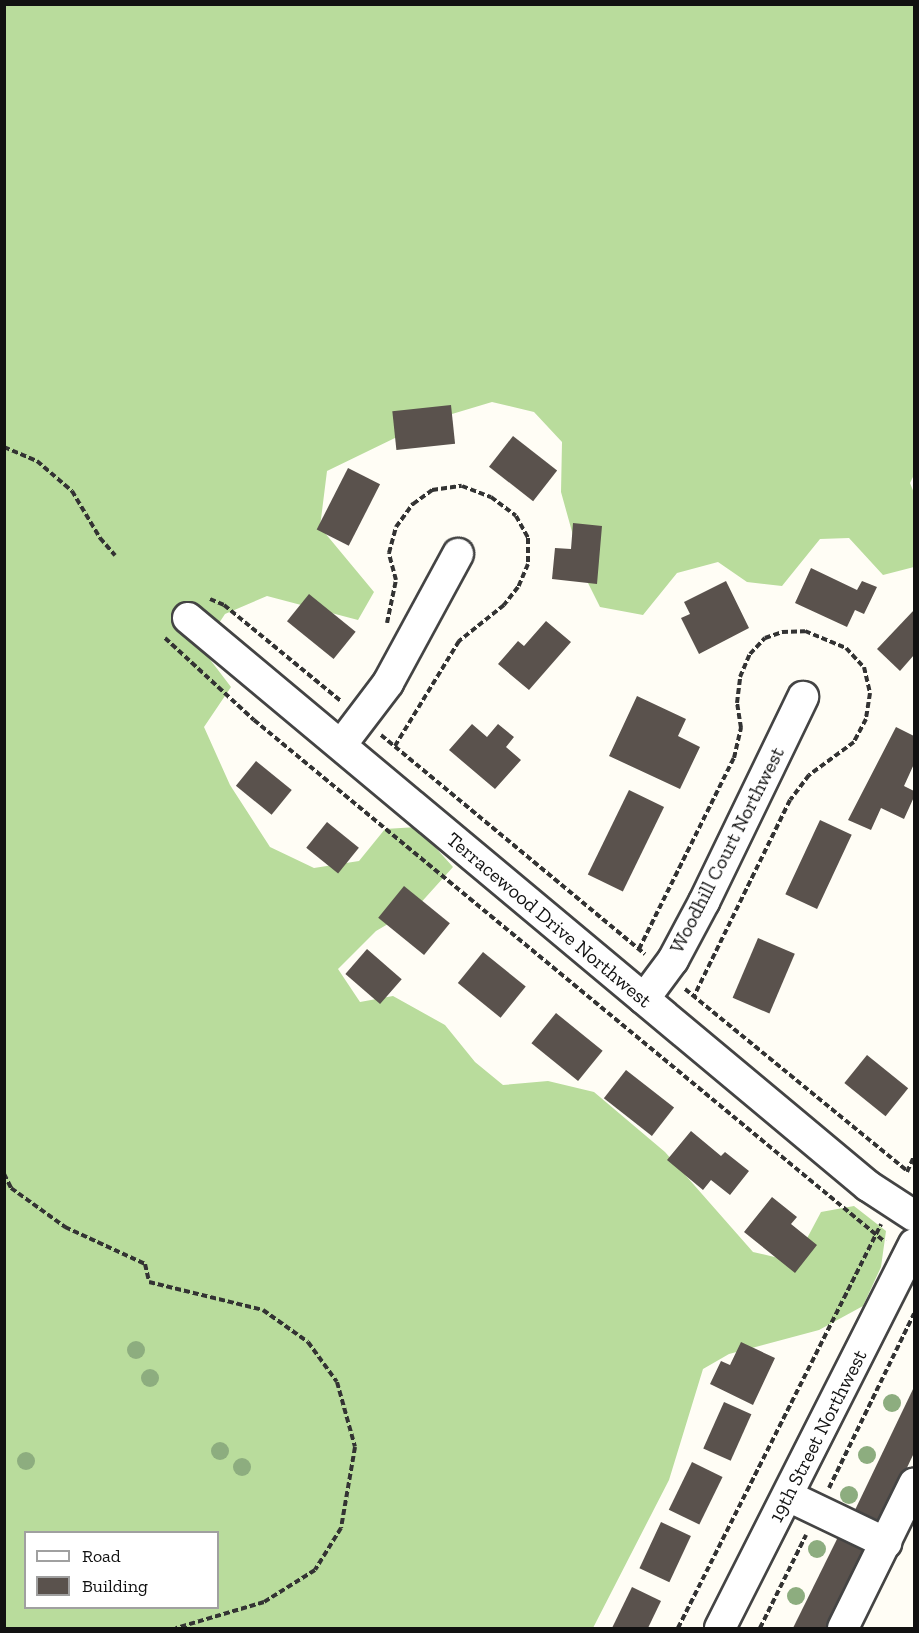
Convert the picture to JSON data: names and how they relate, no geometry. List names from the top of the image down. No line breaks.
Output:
{"streets":{"street":["Woodhill Court Northwest","Terracewood Drive Northwest","19th Street Northwest"]},"crossings":[["Woodhill Court Northwest","Terracewood Drive Northwest"]],"legend":["Road","Building"]}
